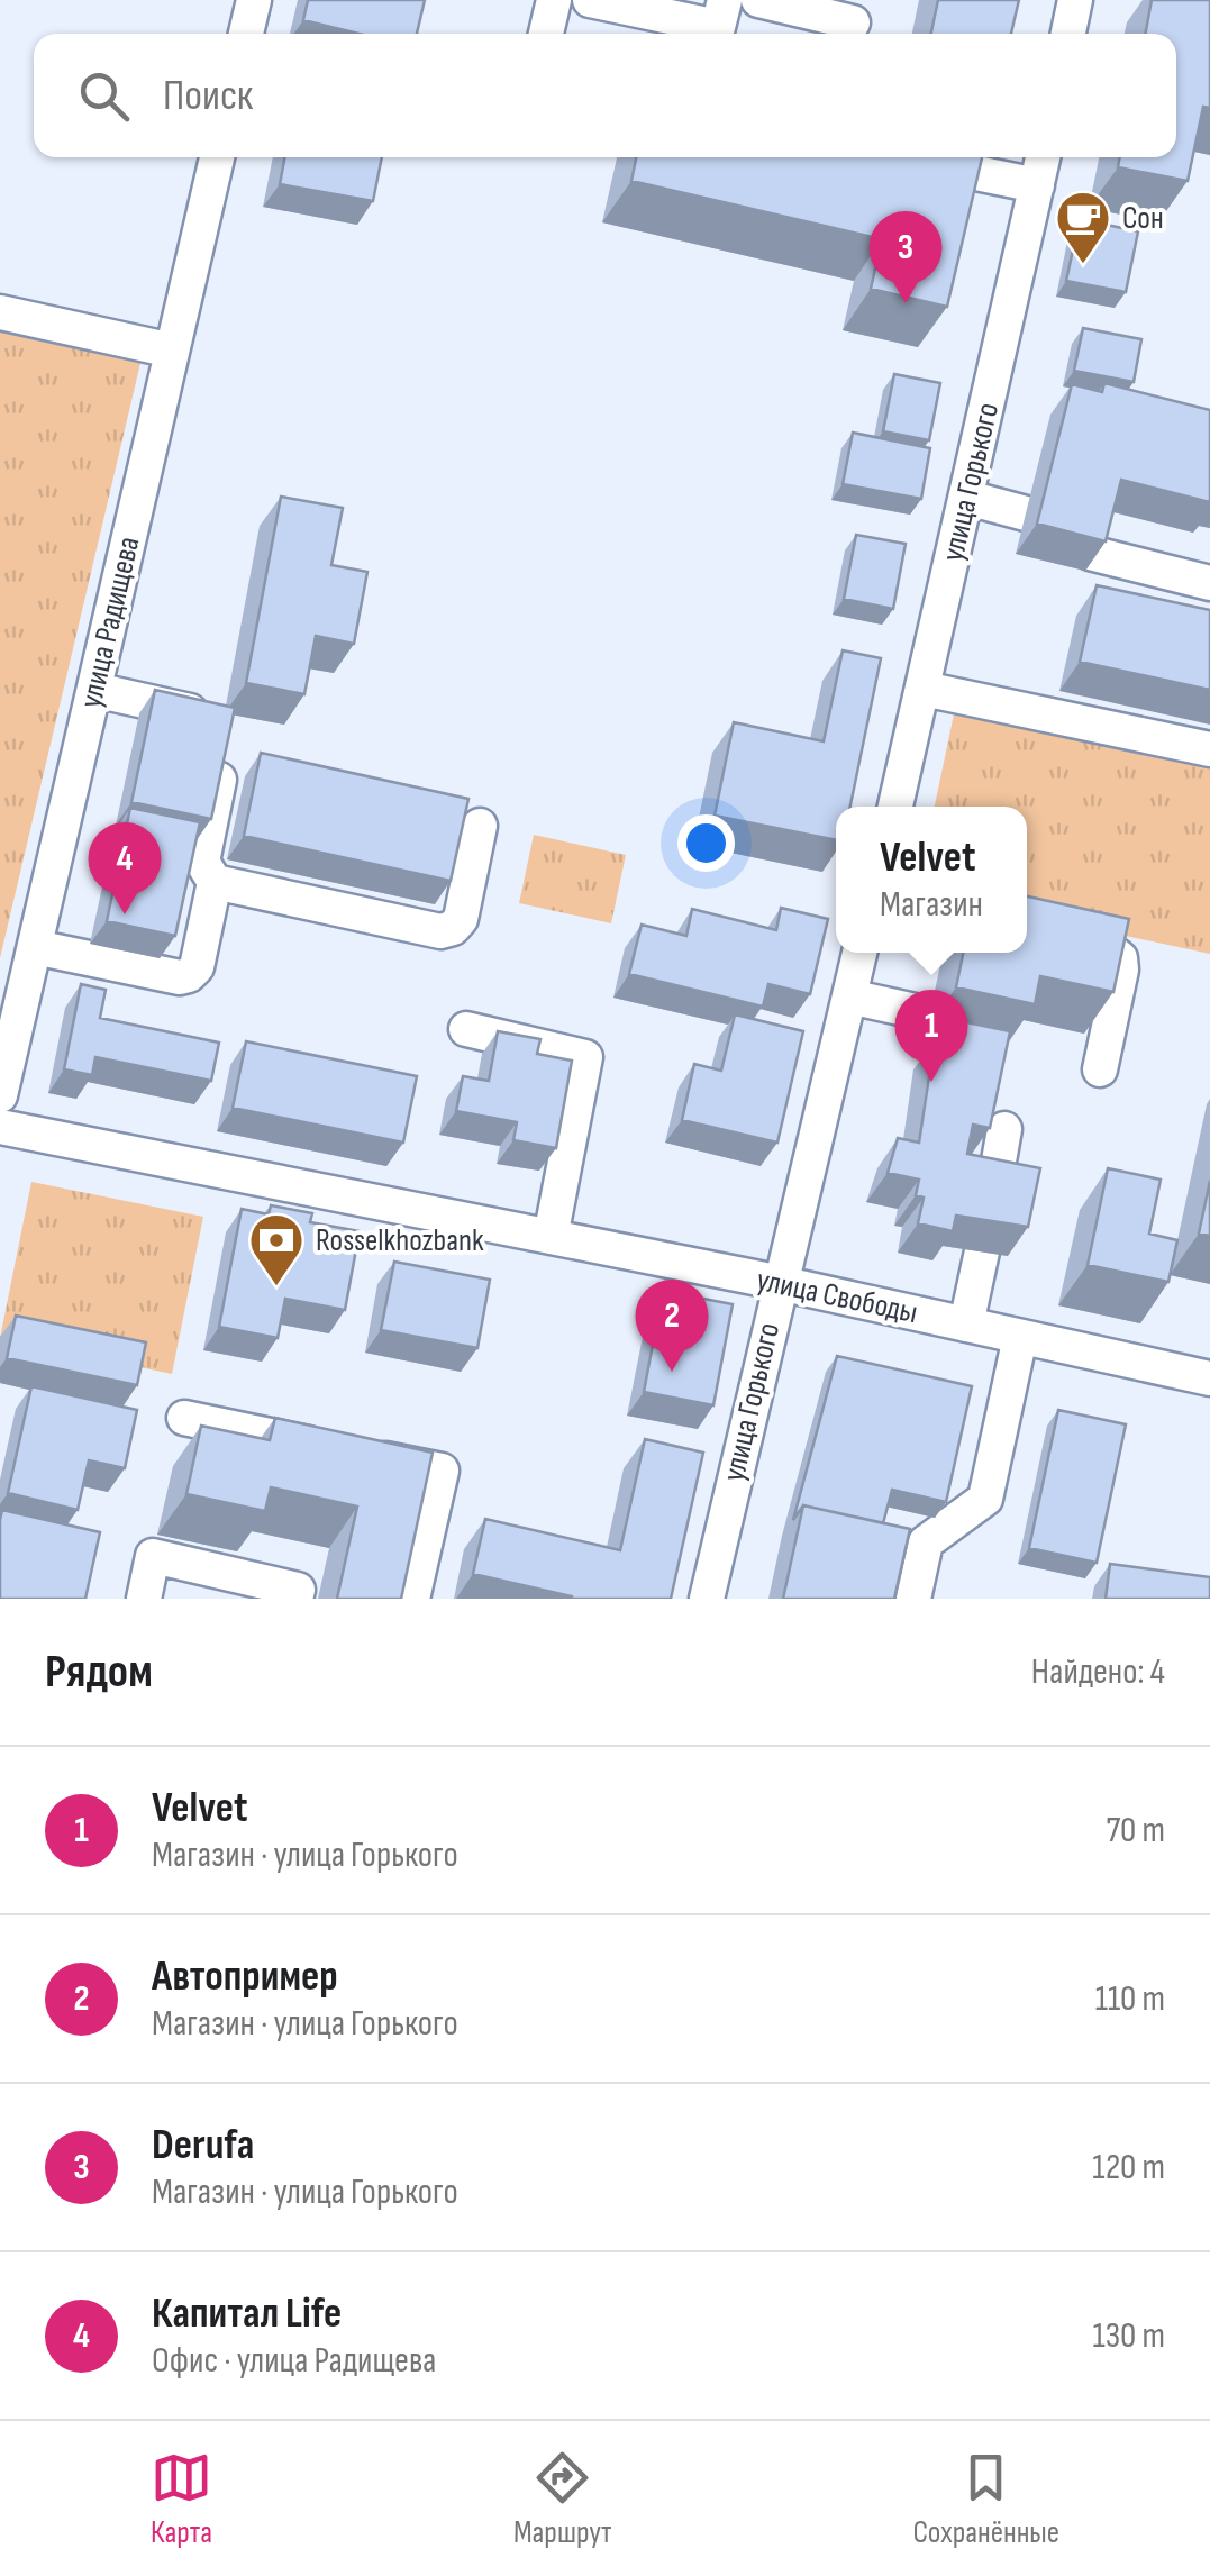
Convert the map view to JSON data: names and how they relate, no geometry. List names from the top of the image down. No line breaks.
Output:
{"streets":{"street":["улица Горького","улица Радищева","улица Свободы"]},"crossings":[["улица Горького","улица Свободы"]],"places":{"cafe":["Сон"],"bank":["Rosselkhozbank"]},"page":{"search":"Поиск","pins":["3","4","1","2"],"popup":["Velvet","Магазин"],"heading":["Рядом","Найдено: 4"],"list":[{"mark":"1","name":"Velvet","note":"Магазин · улица Горького","value":"70 m"},{"mark":"2","name":"Автопример","note":"Магазин · улица Горького","value":"110 m"},{"mark":"3","name":"Derufa","note":"Магазин · улица Горького","value":"120 m"},{"mark":"4","name":"Капитал Life","note":"Офис · улица Радищева","value":"130 m"}],"nav":["Карта","Маршрут","Сохранённые"]}}
